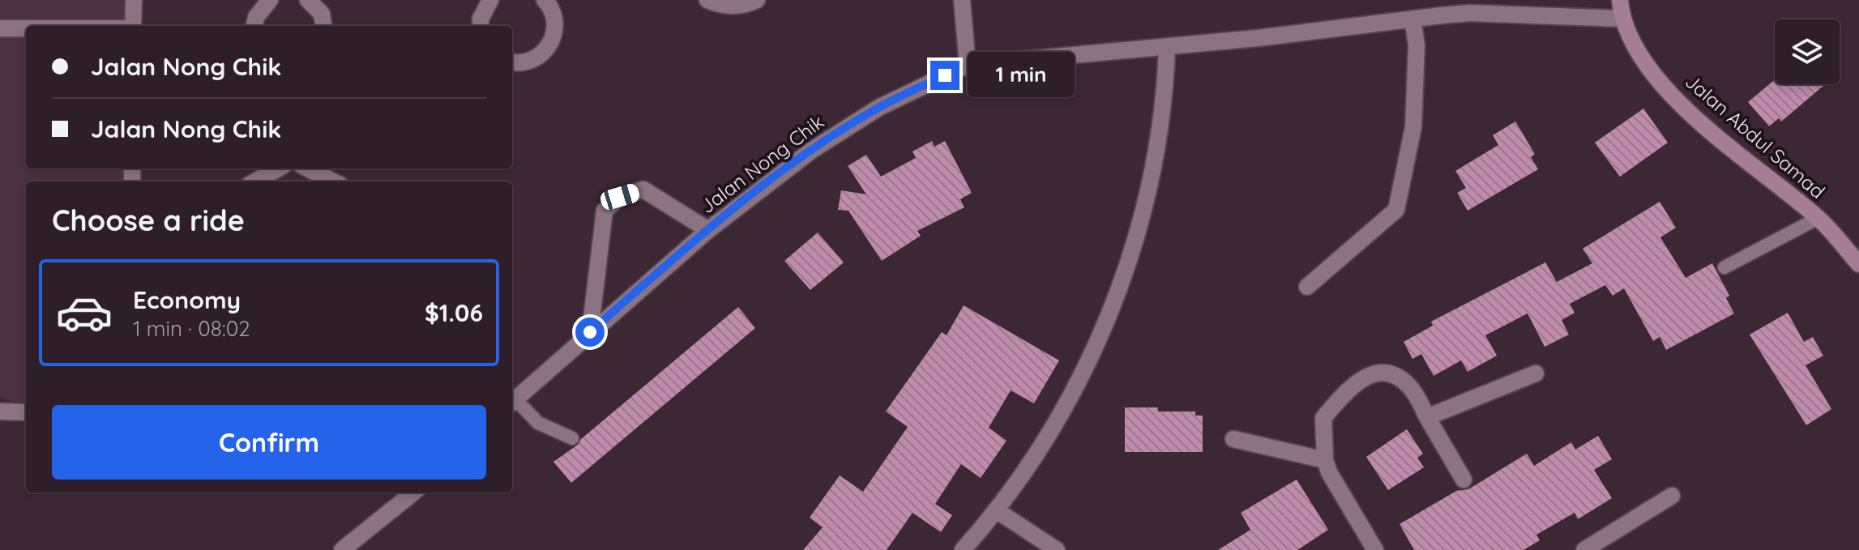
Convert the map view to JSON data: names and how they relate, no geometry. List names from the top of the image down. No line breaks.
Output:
{"streets":{"street":["Jalan Abdul Samad","Jalan Nong Chik"]},"crossings":[["Jalan Abdul Samad","Jalan Nong Chik"]],"page":{"banner":["Jalan Nong Chik","Jalan Nong Chik"],"bubble":"1 min","heading":"Choose a ride","list":[{"name":"Economy","note":"1 min · 08:02","value":"$1.06"}],"buttons":"Confirm"}}
